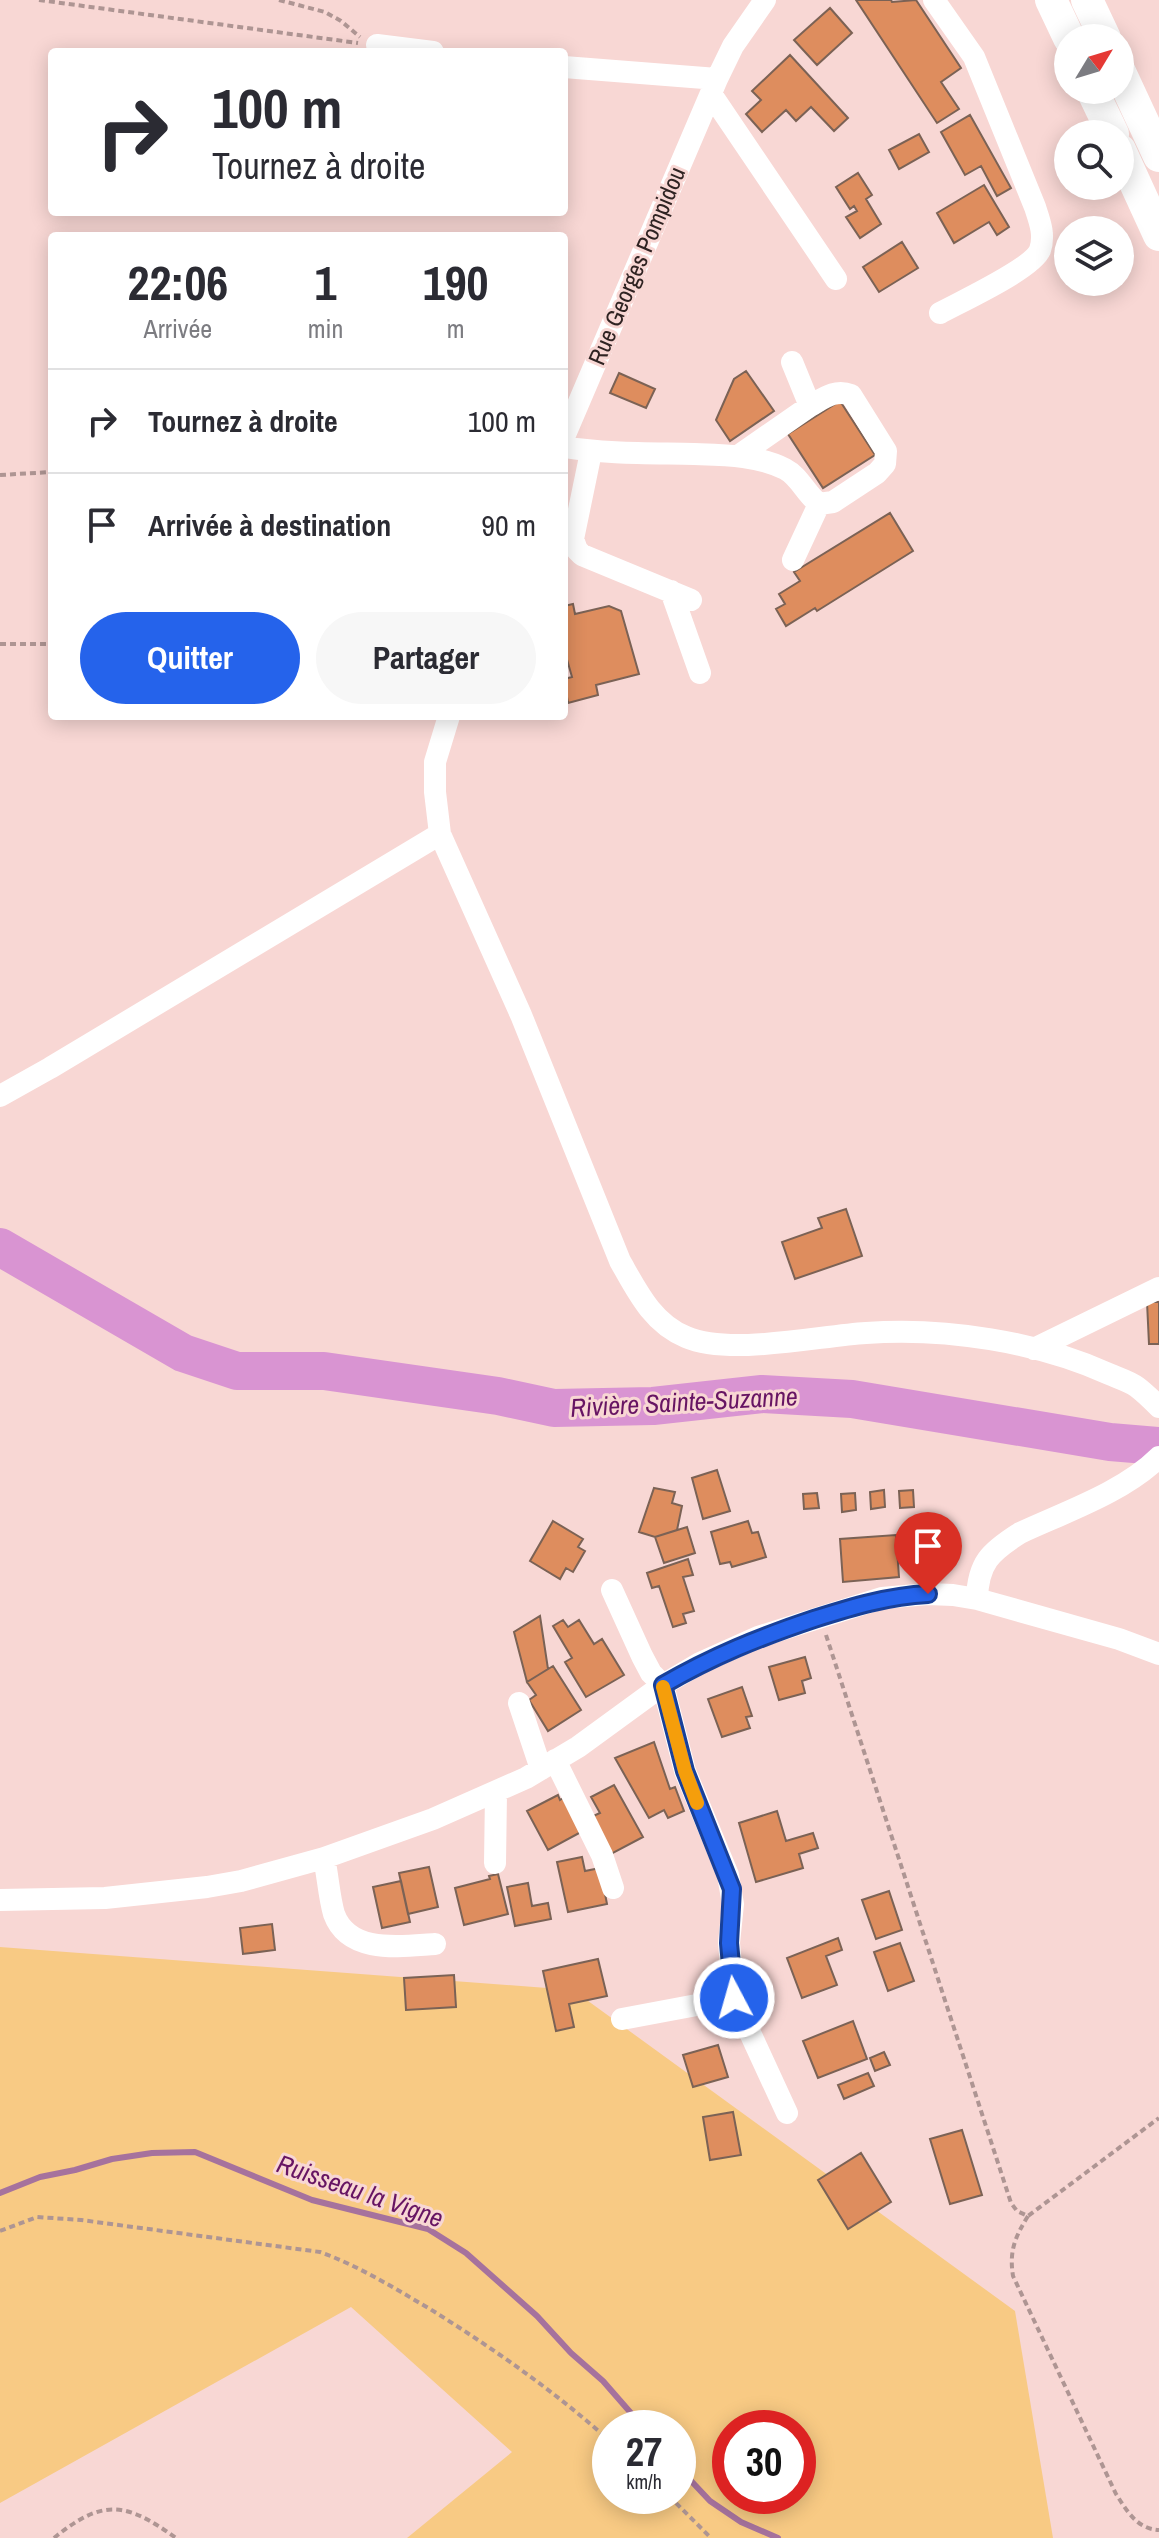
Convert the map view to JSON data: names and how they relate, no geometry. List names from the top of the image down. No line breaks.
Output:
{"streets":{"street":["Rue Georges Pompidou"]},"water":["Rivière Sainte-Suzanne","Ruisseau la Vigne"],"north":"top right","page":{"turn":["100 m","Tournez à droite"],"eta":["22:06","Arrivée","1","min","190","m"],"list":[{"name":"Tournez à droite","value":"100 m"},{"name":"Arrivée à destination","value":"90 m"}],"buttons":["Quitter","Partager"],"speed":"27 km/h","limit":"30"}}
